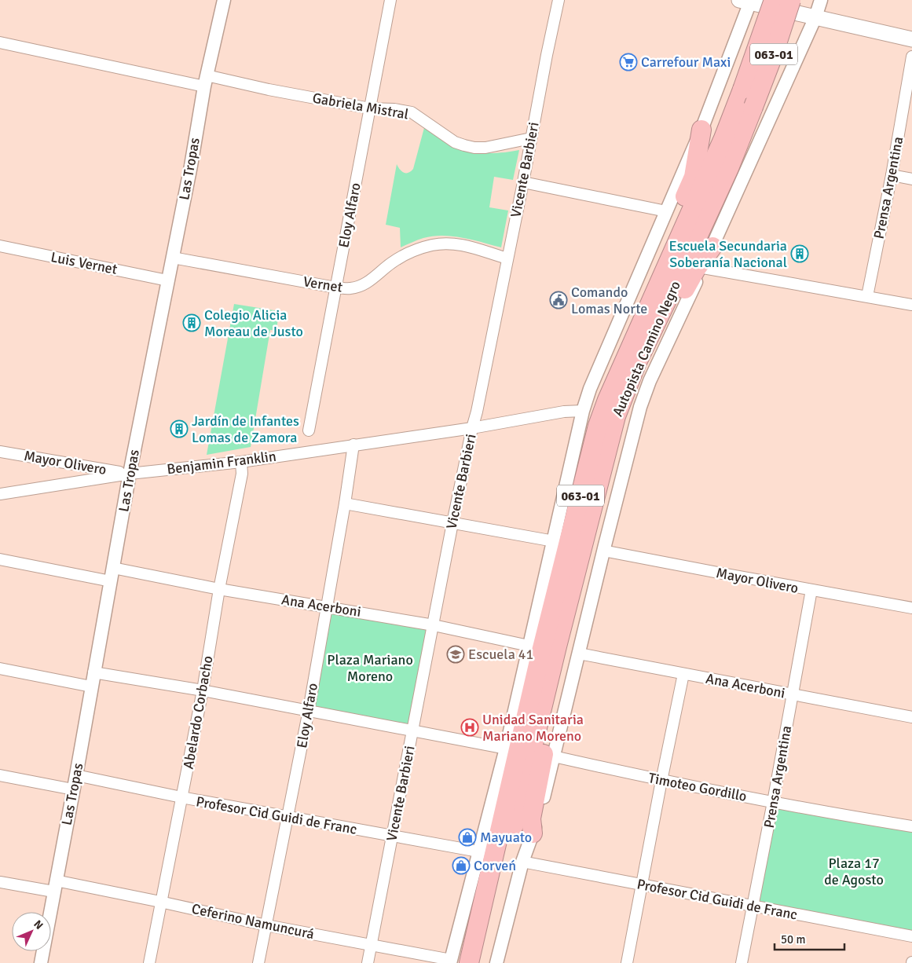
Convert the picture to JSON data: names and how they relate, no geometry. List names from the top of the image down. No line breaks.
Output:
{"streets":{"highway":["063-01","Autopista Camino Negro"],"street":["Gabriela Mistral","Las Tropas","Vicente Barbieri","Prensa Argentina","Eloy Alfaro","Luis Vernet","Vernet","Mayor Olivero","Benjamin Franklin","Ana Acerboni","Abelardo Corbacho","Timoteo Gordillo","Profesor Cid Guidi de Franc","Ceferino Namuncurá"]},"crossings":[["Gabriela Mistral","Las Tropas"],["Gabriela Mistral","Vicente Barbieri"],["Gabriela Mistral","Eloy Alfaro"],["Las Tropas","Luis Vernet"],["Las Tropas","Vernet"],["Las Tropas","Mayor Olivero"],["Las Tropas","Benjamin Franklin"],["Las Tropas","Ana Acerboni"],["Las Tropas","Profesor Cid Guidi de Franc"],["Las Tropas","Ceferino Namuncurá"],["Vicente Barbieri","Vernet"],["Vicente Barbieri","Benjamin Franklin"],["Vicente Barbieri","Ana Acerboni"],["Vicente Barbieri","Profesor Cid Guidi de Franc"],["Vicente Barbieri","Ceferino Namuncurá"],["Prensa Argentina","Mayor Olivero"],["Prensa Argentina","Ana Acerboni"],["Prensa Argentina","Timoteo Gordillo"],["Prensa Argentina","Profesor Cid Guidi de Franc"],["Eloy Alfaro","Vernet"],["Eloy Alfaro","Benjamin Franklin"],["Eloy Alfaro","Ana Acerboni"],["Eloy Alfaro","Profesor Cid Guidi de Franc"],["Eloy Alfaro","Ceferino Namuncurá"],["Mayor Olivero","Benjamin Franklin"],["Benjamin Franklin","Abelardo Corbacho"],["Ana Acerboni","Abelardo Corbacho"],["Abelardo Corbacho","Profesor Cid Guidi de Franc"],["Abelardo Corbacho","Ceferino Namuncurá"]],"parks":["Plaza Mariano Moreno","Plaza 17 de Agosto"],"places":{"supermarket":["Carrefour Maxi"],"building":["Escuela Secundaria Soberanía Nacional","Colegio Alicia Moreau de Justo","Jardín de Infantes Lomas de Zamora"],"public building":["Comando Lomas Norte"],"school or university":["Escuela 41"],"hospital":["Unidad Sanitaria Mariano Moreno"],"shop":["Mayuato","Corveń"]},"scale_bar":"50 m","north":"top right"}
